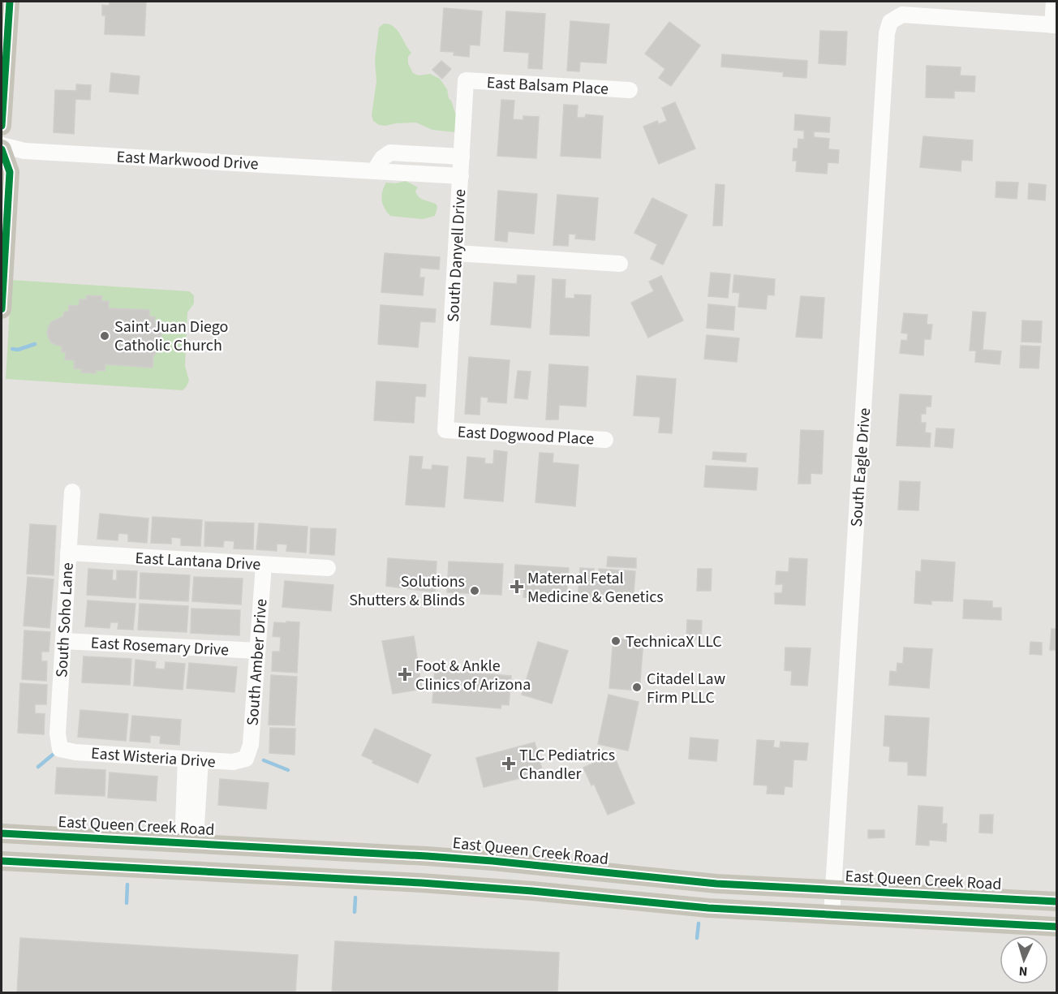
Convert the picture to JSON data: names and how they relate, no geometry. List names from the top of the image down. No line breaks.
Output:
{"streets":{"main road":["East Queen Creek Road"],"street":["East Balsam Place","East Markwood Drive","South Danyell Drive","East Dogwood Place","South Eagle Drive","East Lantana Drive","South Soho Lane","East Rosemary Drive","South Amber Drive","East Wisteria Drive"]},"crossings":[["East Balsam Place","South Danyell Drive"],["East Markwood Drive","South Danyell Drive"],["South Danyell Drive","East Dogwood Place"],["South Eagle Drive","East Queen Creek Road"],["East Lantana Drive","South Soho Lane"],["East Lantana Drive","South Amber Drive"],["South Soho Lane","East Rosemary Drive"],["South Soho Lane","East Wisteria Drive"],["East Rosemary Drive","South Amber Drive"],["South Amber Drive","East Wisteria Drive"]],"places":{"other":["Saint Juan Diego Catholic Church","Solutions Shutters & Blinds","TechnicaX LLC","Citadel Law Firm PLLC"],"health":["Maternal Fetal Medicine & Genetics","Foot & Ankle Clinics of Arizona","TLC Pediatrics Chandler"]},"north":"bottom"}
